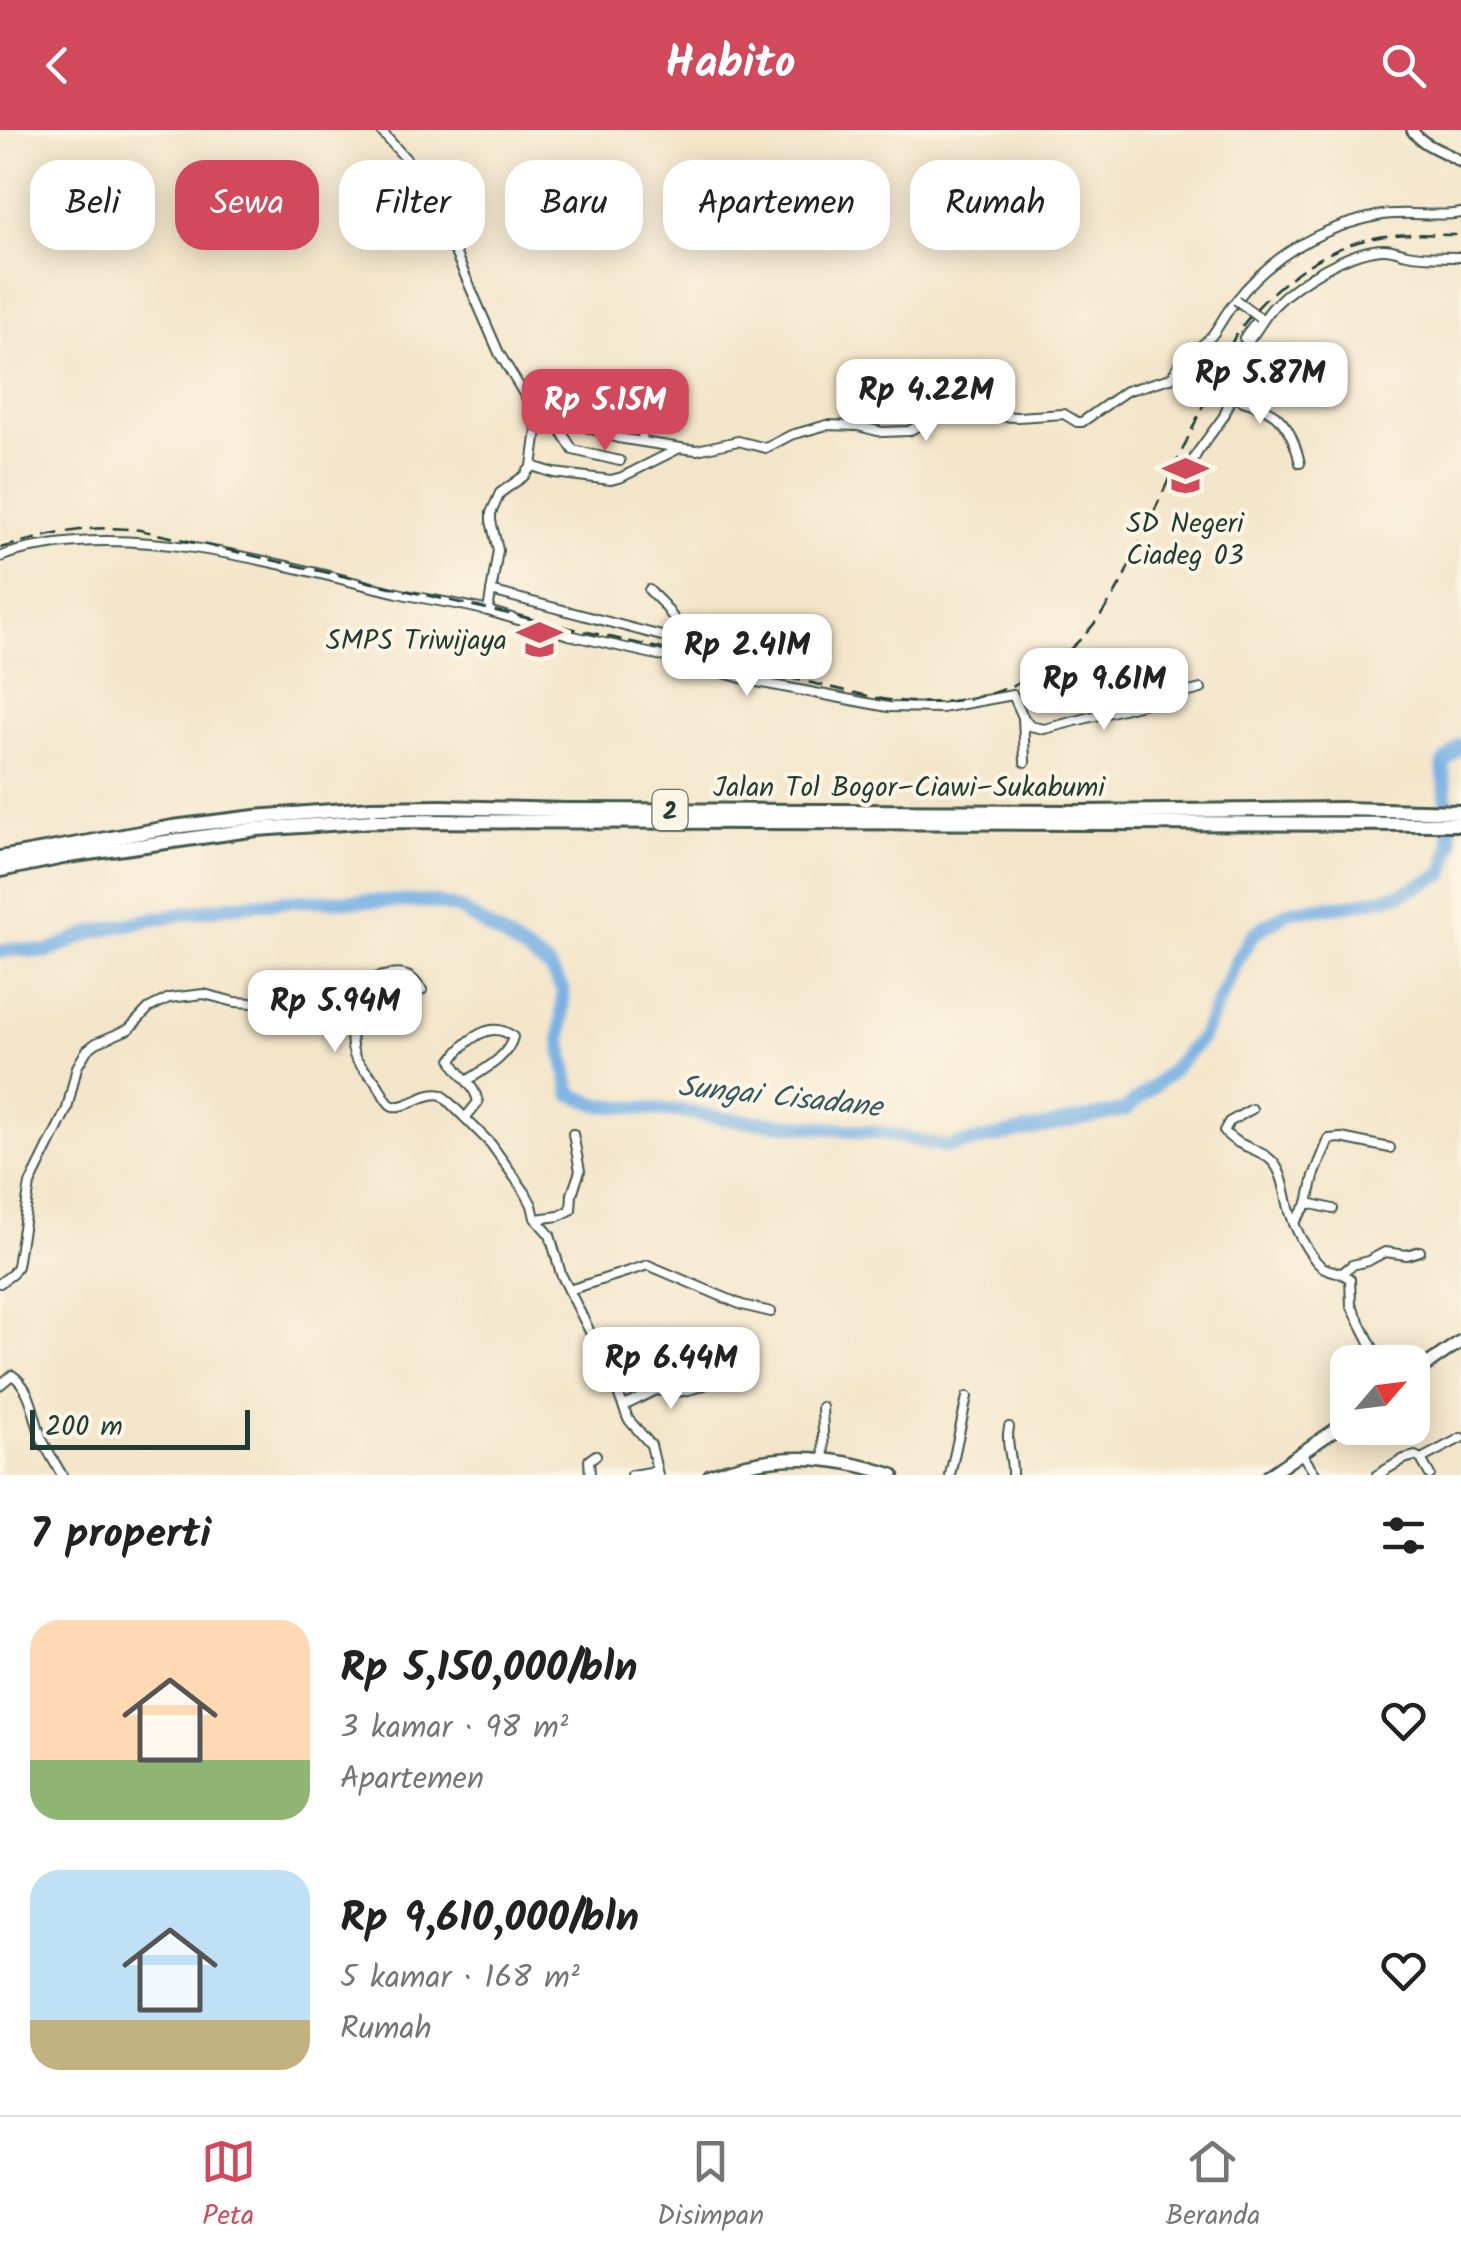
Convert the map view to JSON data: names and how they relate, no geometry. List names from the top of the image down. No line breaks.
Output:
{"streets":{"highway":["Jalan Tol Bogor–Ciawi–Sukabumi","2"]},"water":["Sungai Cisadane"],"places":{"school or university":["SD Negeri Ciadeg 03","SMPS Triwijaya"]},"scale_bar":"200 m","north":"top right","page":{"header":"Habito","chip":["Beli","Sewa","Filter","Baru","Apartemen","Rumah"],"price":["Rp 5.87M","Rp 4.22M","Rp 5.15M","Rp 2.41M","Rp 9.61M","Rp 5.94M","Rp 6.44M"],"scale":"200 m","heading":"7 properti","list":[{"name":"Rp 5,150,000/bln","note":"3 kamar · 98 m² · Apartemen"},{"name":"Rp 9,610,000/bln","note":"5 kamar · 168 m² · Rumah"}],"tabs":["Peta","Disimpan","Beranda"]}}
